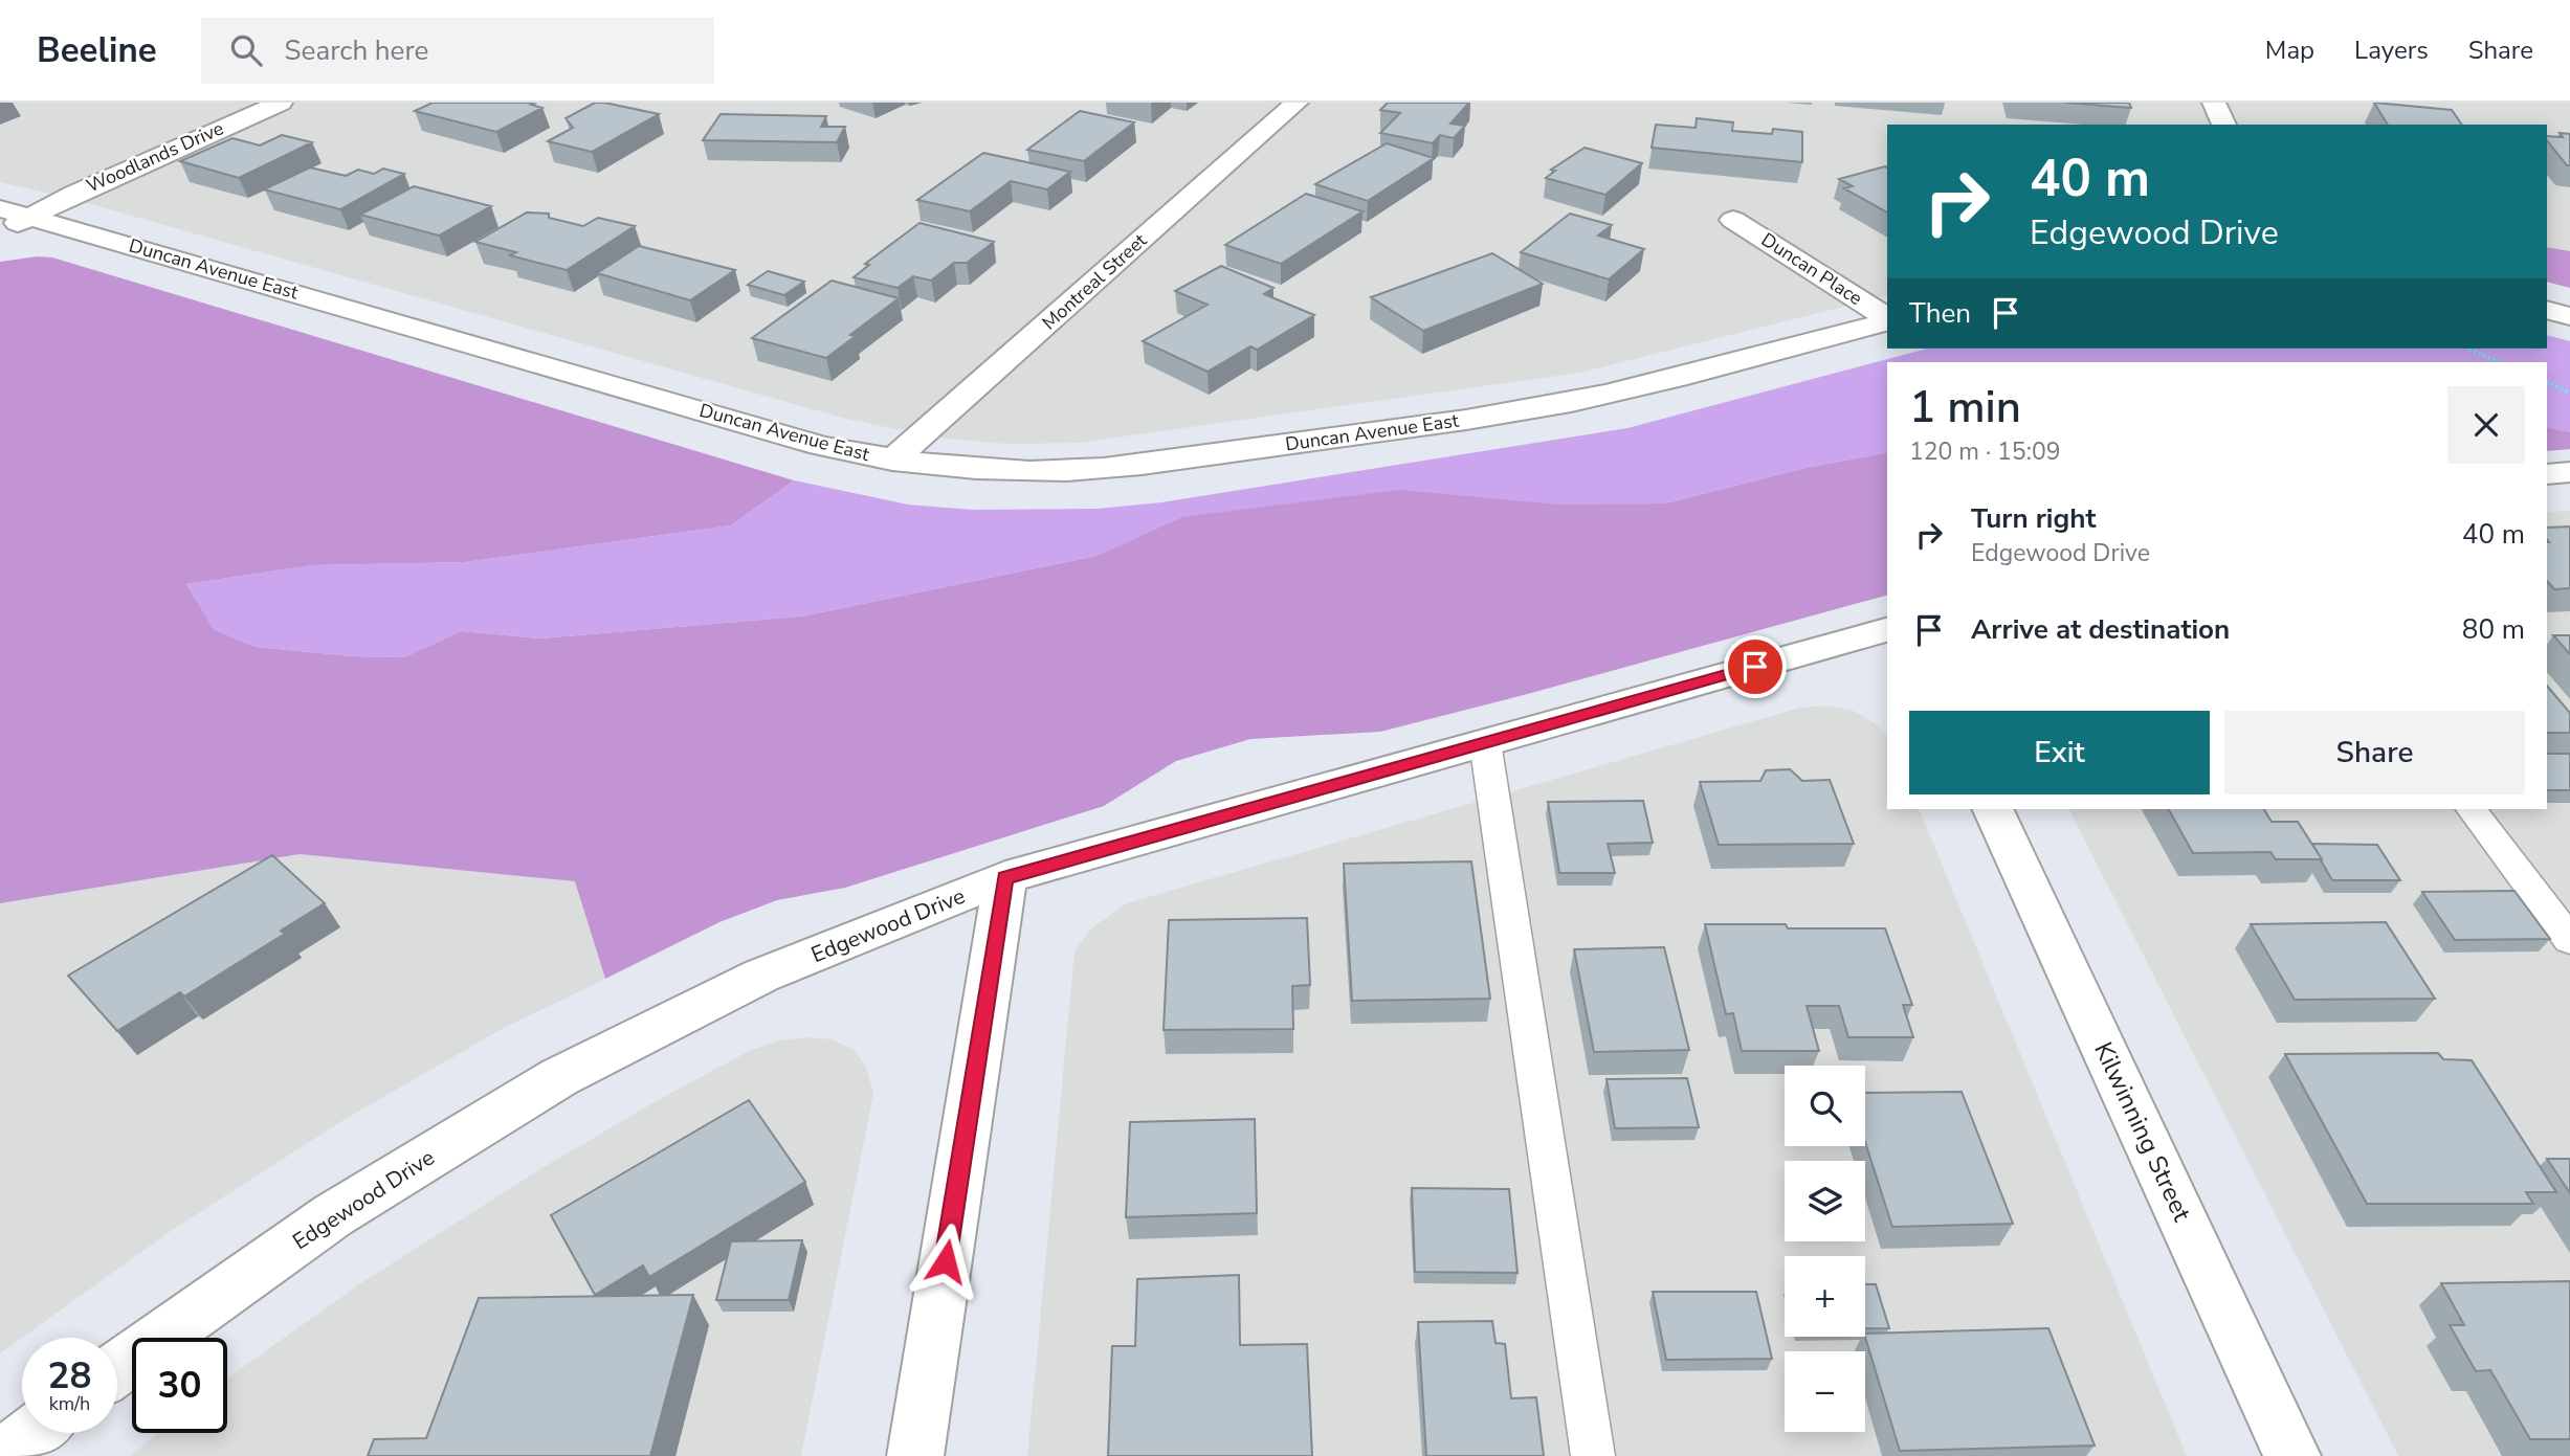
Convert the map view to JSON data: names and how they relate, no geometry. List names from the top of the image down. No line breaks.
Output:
{"streets":{"street":["Woodlands Drive","Duncan Avenue East","Duncan Place","Montreal Street","Edgewood Drive","Kilwinning Street"]},"crossings":[["Woodlands Drive","Duncan Avenue East"],["Duncan Avenue East","Montreal Street"]],"page":{"header":"Beeline","search":"Search here","nav":["Map","Layers","Share"],"turn":["40 m","Edgewood Drive"],"then":"Then","heading":["1 min","120 m · 15:09"],"list":[{"name":"Turn right","note":"Edgewood Drive","value":"40 m"},{"name":"Arrive at destination","value":"80 m"}],"buttons":["Exit","Share"],"map_buttons":["+","−"],"speed":"28 km/h","limit":"30"}}
